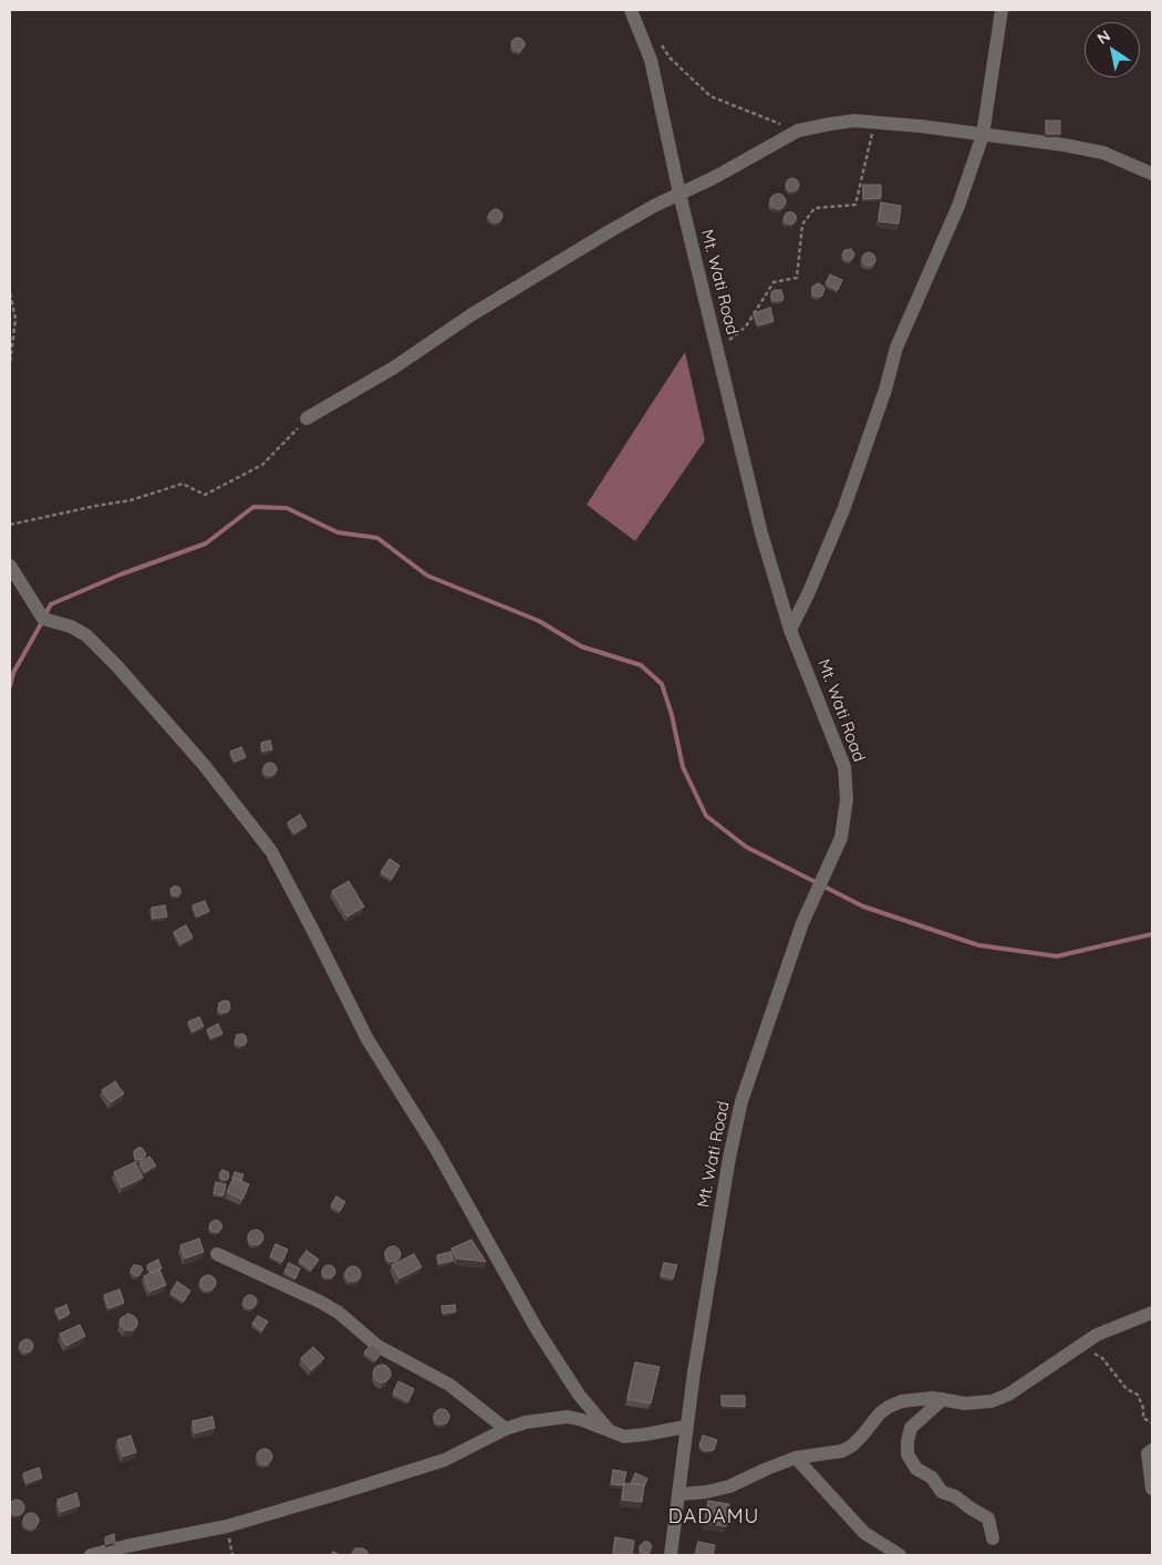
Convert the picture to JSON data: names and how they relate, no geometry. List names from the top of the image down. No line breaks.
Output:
{"streets":{"street":["Mt. Wati Road"]},"districts":["DADAMU"],"north":"top left"}
